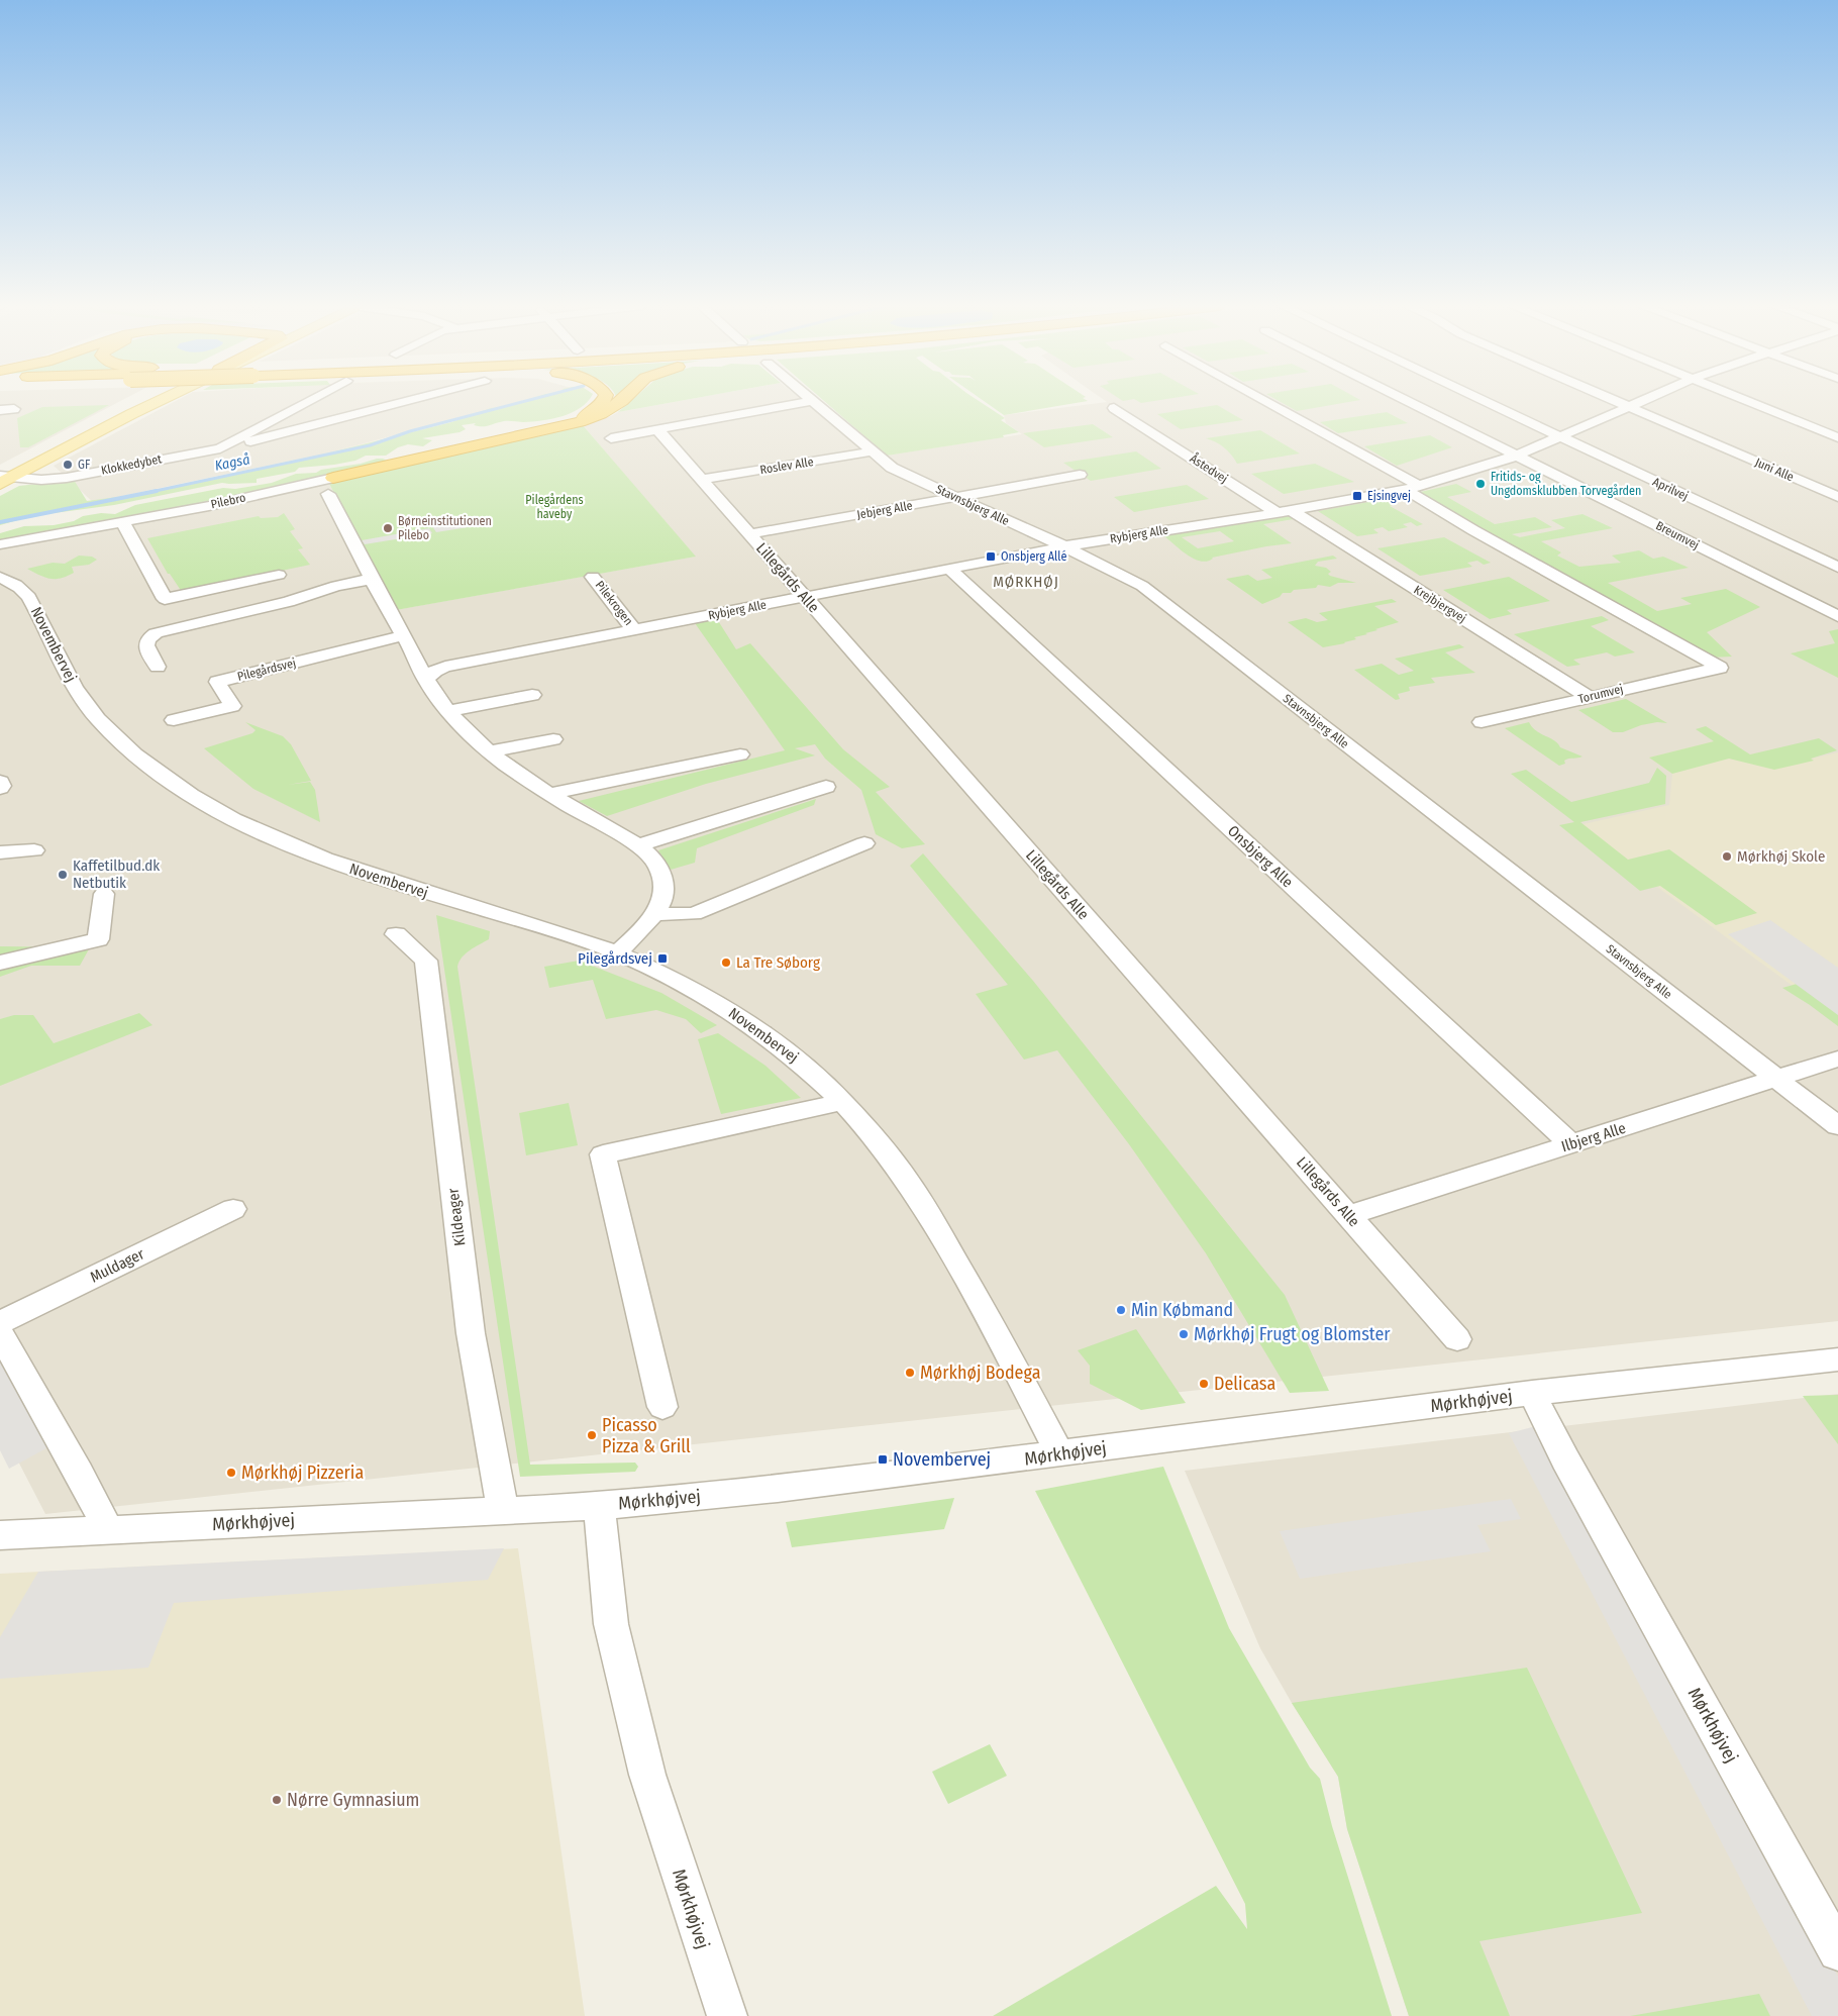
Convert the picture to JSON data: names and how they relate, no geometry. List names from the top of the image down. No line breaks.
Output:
{"streets":{"street":["Klokkedybet","Roslev Alle","Åstedvej","Juni Alle","Aprilvej","Pilebro","Stavnsbjerg Alle","Jebjerg Alle","Rybjerg Alle","Breumvej","Lillegårds Alle","Pilekrogen","Krejbjergvej","Novembervej","Pilegårdsvej","Torumvej","Onsbjerg Alle","Ilbjerg Alle","Kildeager","Muldager","Mørkhøjvej"]},"crossings":[["Roslev Alle","Stavnsbjerg Alle"],["Roslev Alle","Lillegårds Alle"],["Åstedvej","Rybjerg Alle"],["Åstedvej","Krejbjergvej"],["Juni Alle","Rybjerg Alle"],["Aprilvej","Rybjerg Alle"],["Stavnsbjerg Alle","Jebjerg Alle"],["Stavnsbjerg Alle","Rybjerg Alle"],["Stavnsbjerg Alle","Ilbjerg Alle"],["Jebjerg Alle","Lillegårds Alle"],["Rybjerg Alle","Breumvej"],["Rybjerg Alle","Lillegårds Alle"],["Rybjerg Alle","Pilekrogen"],["Rybjerg Alle","Krejbjergvej"],["Rybjerg Alle","Torumvej"],["Rybjerg Alle","Onsbjerg Alle"],["Lillegårds Alle","Ilbjerg Alle"],["Krejbjergvej","Torumvej"],["Novembervej","Mørkhøjvej"],["Onsbjerg Alle","Ilbjerg Alle"],["Kildeager","Mørkhøjvej"]],"districts":["MØRKHØJ"],"water":["Kagså"],"parks":["Pilegårdens haveby"],"places":{"other":["GF","Fritids- og Ungdomsklubben Torvegården","Børneinstitutionen Pilebo","Mørkhøj Skole","Kaffetilbud.dk Netbutik","La Tre Søborg","Min Købmand","Mørkhøj Frugt og Blomster","Mørkhøj Bodega","Delicasa","Picasso Pizza & Grill","Mørkhøj Pizzeria","Nørre Gymnasium"],"transit":["Ejsingvej","Onsbjerg Allé","Pilegårdsvej","Novembervej"]}}
